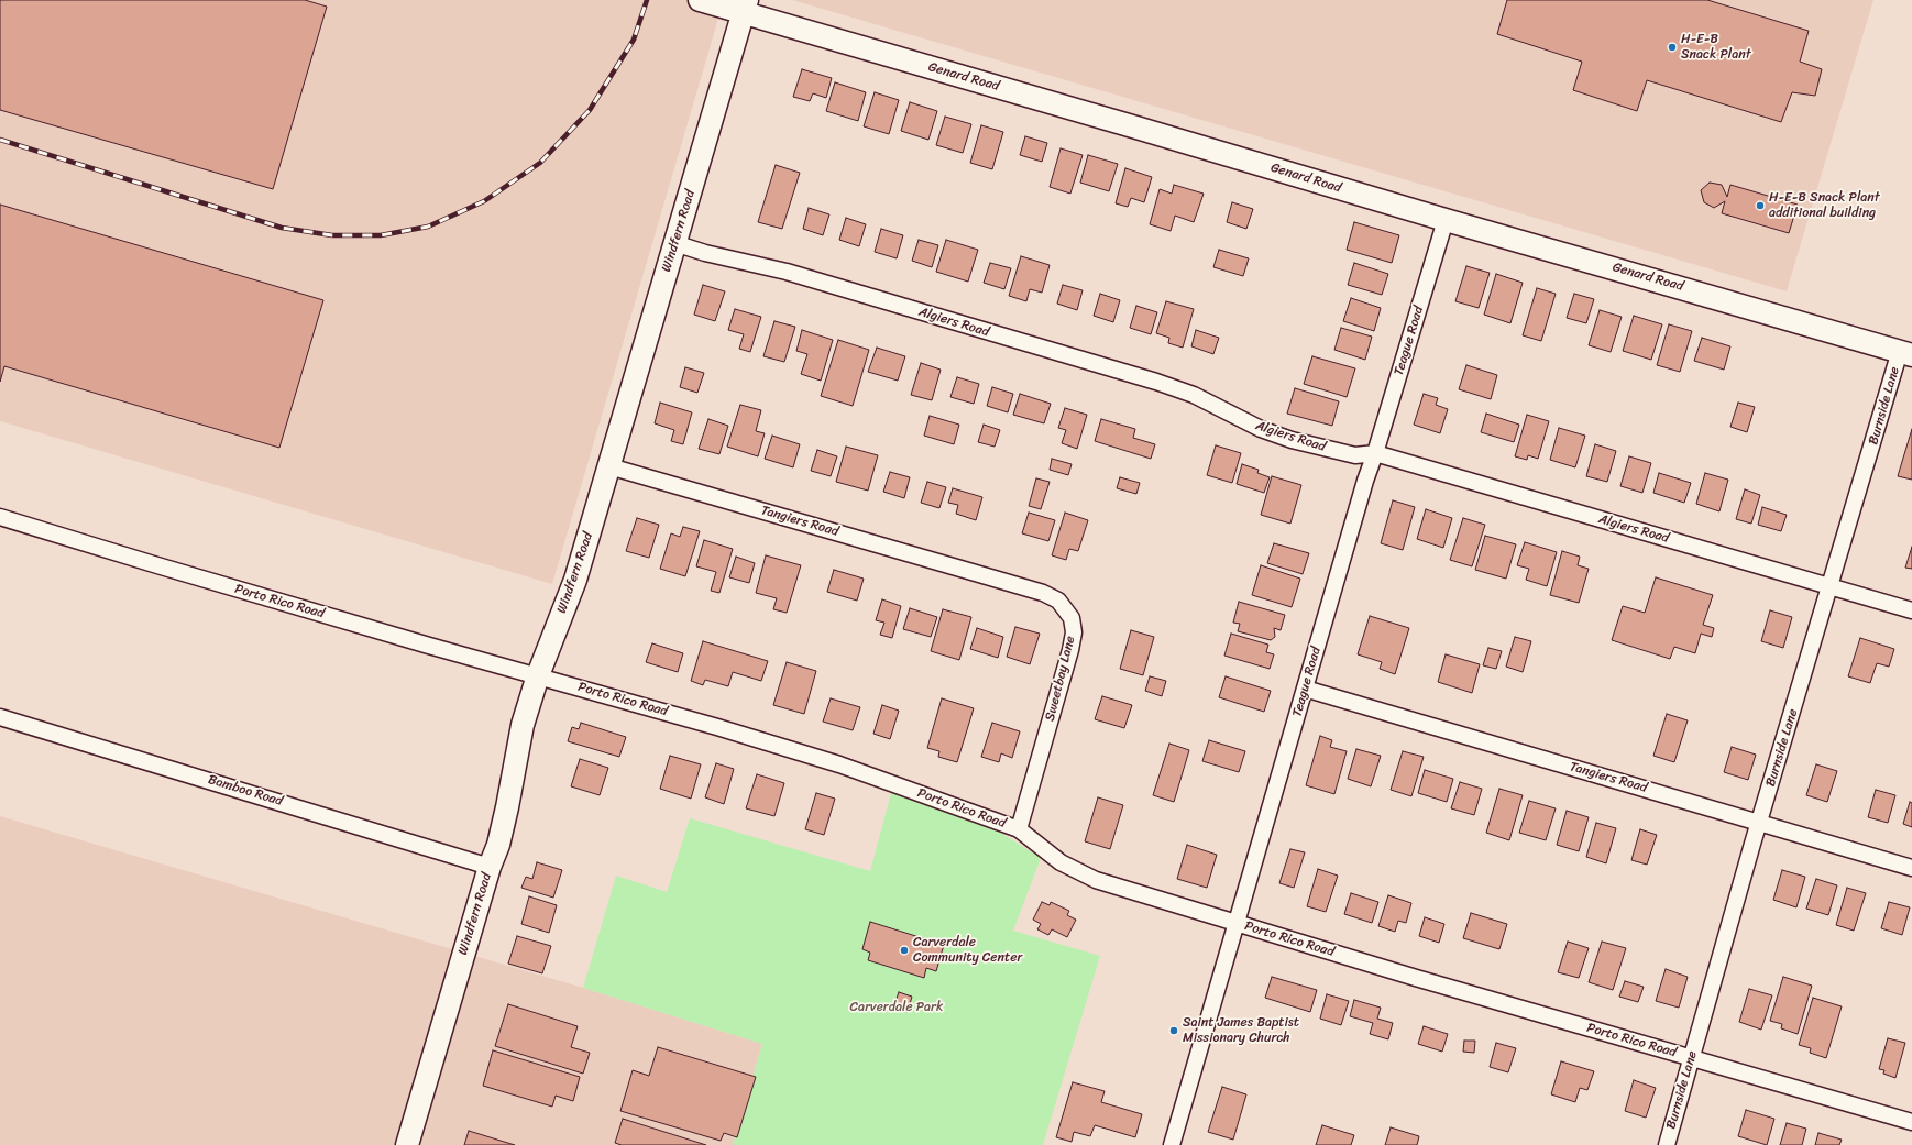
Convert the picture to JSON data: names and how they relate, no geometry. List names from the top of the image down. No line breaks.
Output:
{"streets":{"street":["Genard Road","Windfern Road","Algiers Road","Teague Road","Burnside Lane","Tangiers Road","Porto Rico Road","Sweetbay Lane","Bamboo Road"]},"crossings":[["Genard Road","Windfern Road"],["Genard Road","Teague Road"],["Genard Road","Burnside Lane"],["Windfern Road","Algiers Road"],["Windfern Road","Tangiers Road"],["Windfern Road","Porto Rico Road"],["Windfern Road","Bamboo Road"],["Algiers Road","Teague Road"],["Algiers Road","Burnside Lane"],["Teague Road","Tangiers Road"],["Teague Road","Porto Rico Road"],["Burnside Lane","Tangiers Road"],["Burnside Lane","Porto Rico Road"],["Tangiers Road","Sweetbay Lane"],["Porto Rico Road","Sweetbay Lane"]],"parks":["Carverdale Park"],"places":["H-E-B Snack Plant","H-E-B Snack Plant additional building","Carverdale Community Center","Saint James Baptist Missionary Church"]}
